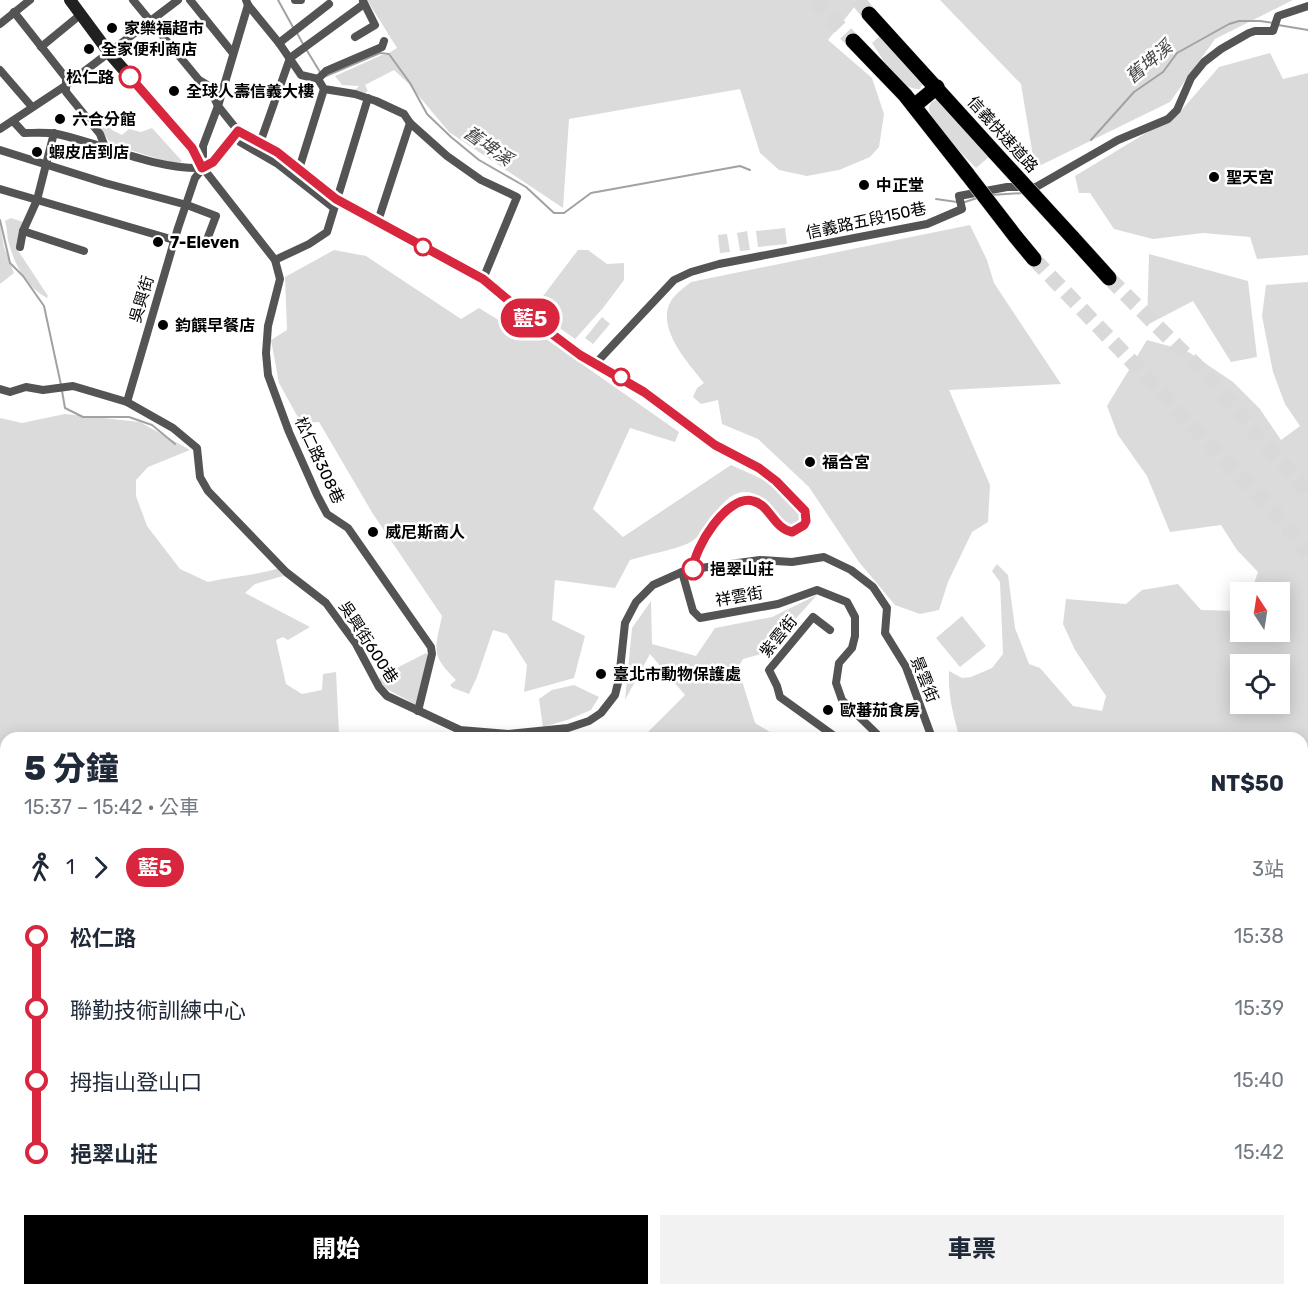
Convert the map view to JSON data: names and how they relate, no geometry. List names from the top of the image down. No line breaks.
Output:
{"streets":{"highway":["信義快速道路"],"street":["信義路五段150巷","吳興街","松仁路308巷","祥雲街","紫雲街","吳興街600巷","景雲街"]},"crossings":[["吳興街","吳興街600巷"],["松仁路308巷","吳興街600巷"],["祥雲街","吳興街600巷"],["祥雲街","景雲街"],["吳興街600巷","景雲街"]],"water":["舊埤溪"],"places":["家樂福超市","全家便利商店","松仁路","全球人壽信義大樓","六合分館","蝦皮店到店","聖天宮","中正堂","7-Eleven","鈞饌早餐店","福合宮","威尼斯商人","挹翠山莊","臺北市動物保護處","歐蕃茄食房"],"lines":["bus line 藍5"],"north":"top","page":{"on_map":"藍5","heading":["5 分鐘","15:37 – 15:42 · 公車","NT$50"],"legs":["1","藍5","3站"],"list":[{"name":"松仁路","value":"15:38"},{"name":"聯勤技術訓練中心","value":"15:39"},{"name":"拇指山登山口","value":"15:40"},{"name":"挹翠山莊","value":"15:42"}],"buttons":["開始","車票"]}}
